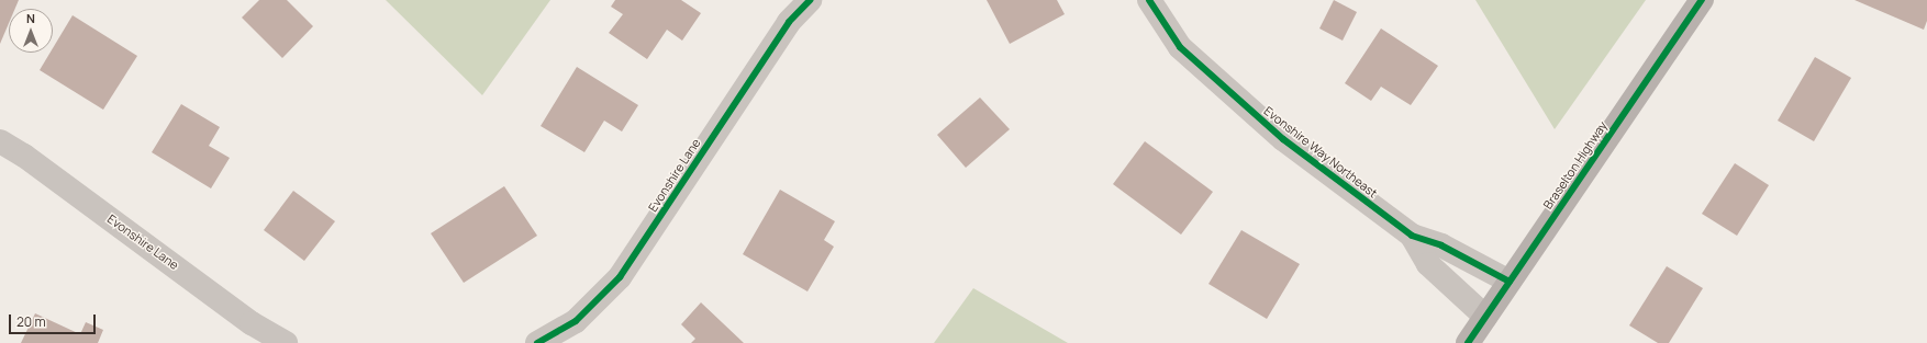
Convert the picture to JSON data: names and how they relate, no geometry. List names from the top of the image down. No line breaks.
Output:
{"streets":{"main road":["Braselton Highway"],"street":["Evonshire Way Northeast","Evonshire Lane"]},"crossings":[["Evonshire Way Northeast","Braselton Highway"]],"scale_bar":"20 m","north":"top"}
